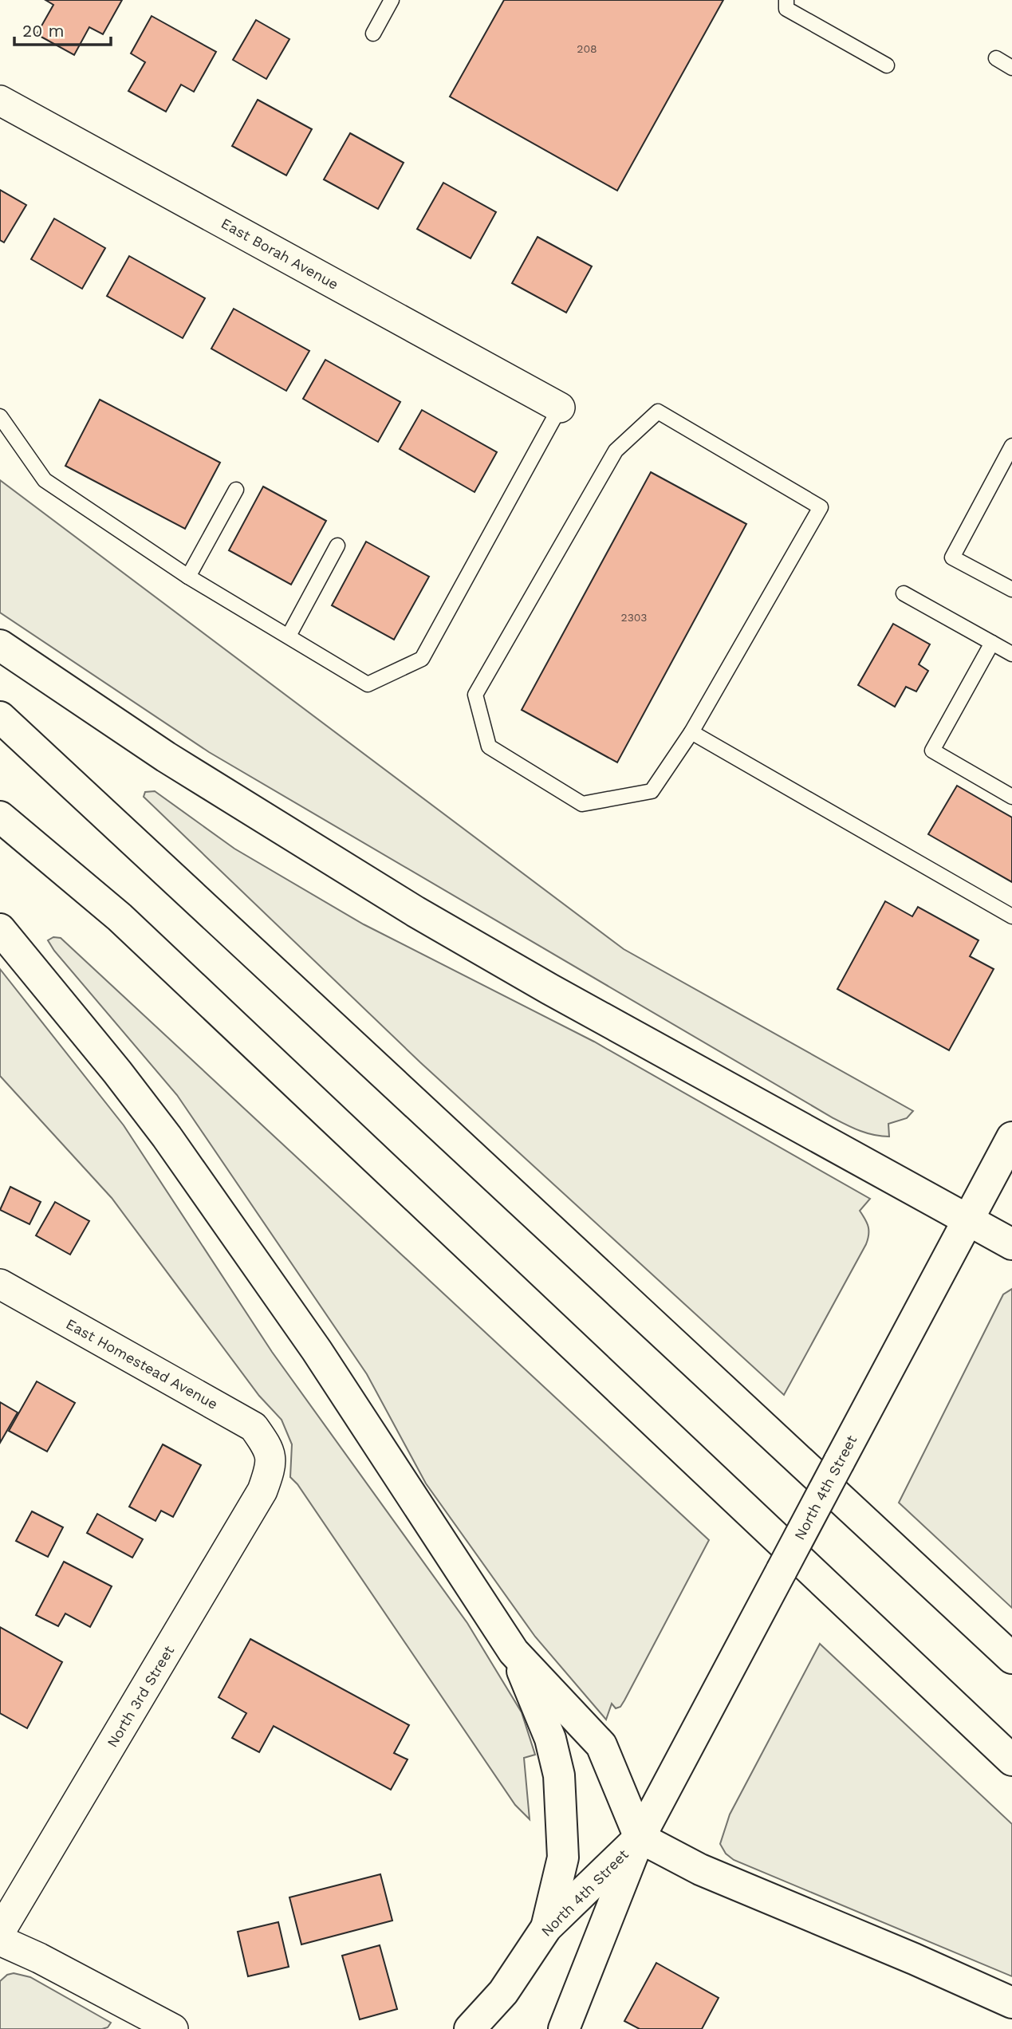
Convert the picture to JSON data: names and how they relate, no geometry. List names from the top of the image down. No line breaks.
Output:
{"streets":{"main road":["North 4th Street"],"street":["East Borah Avenue","East Homestead Avenue","North 3rd Street"]},"crossings":[["East Homestead Avenue","North 3rd Street"]],"house_numbers":["208","2303"],"scale_bar":"20 m"}
